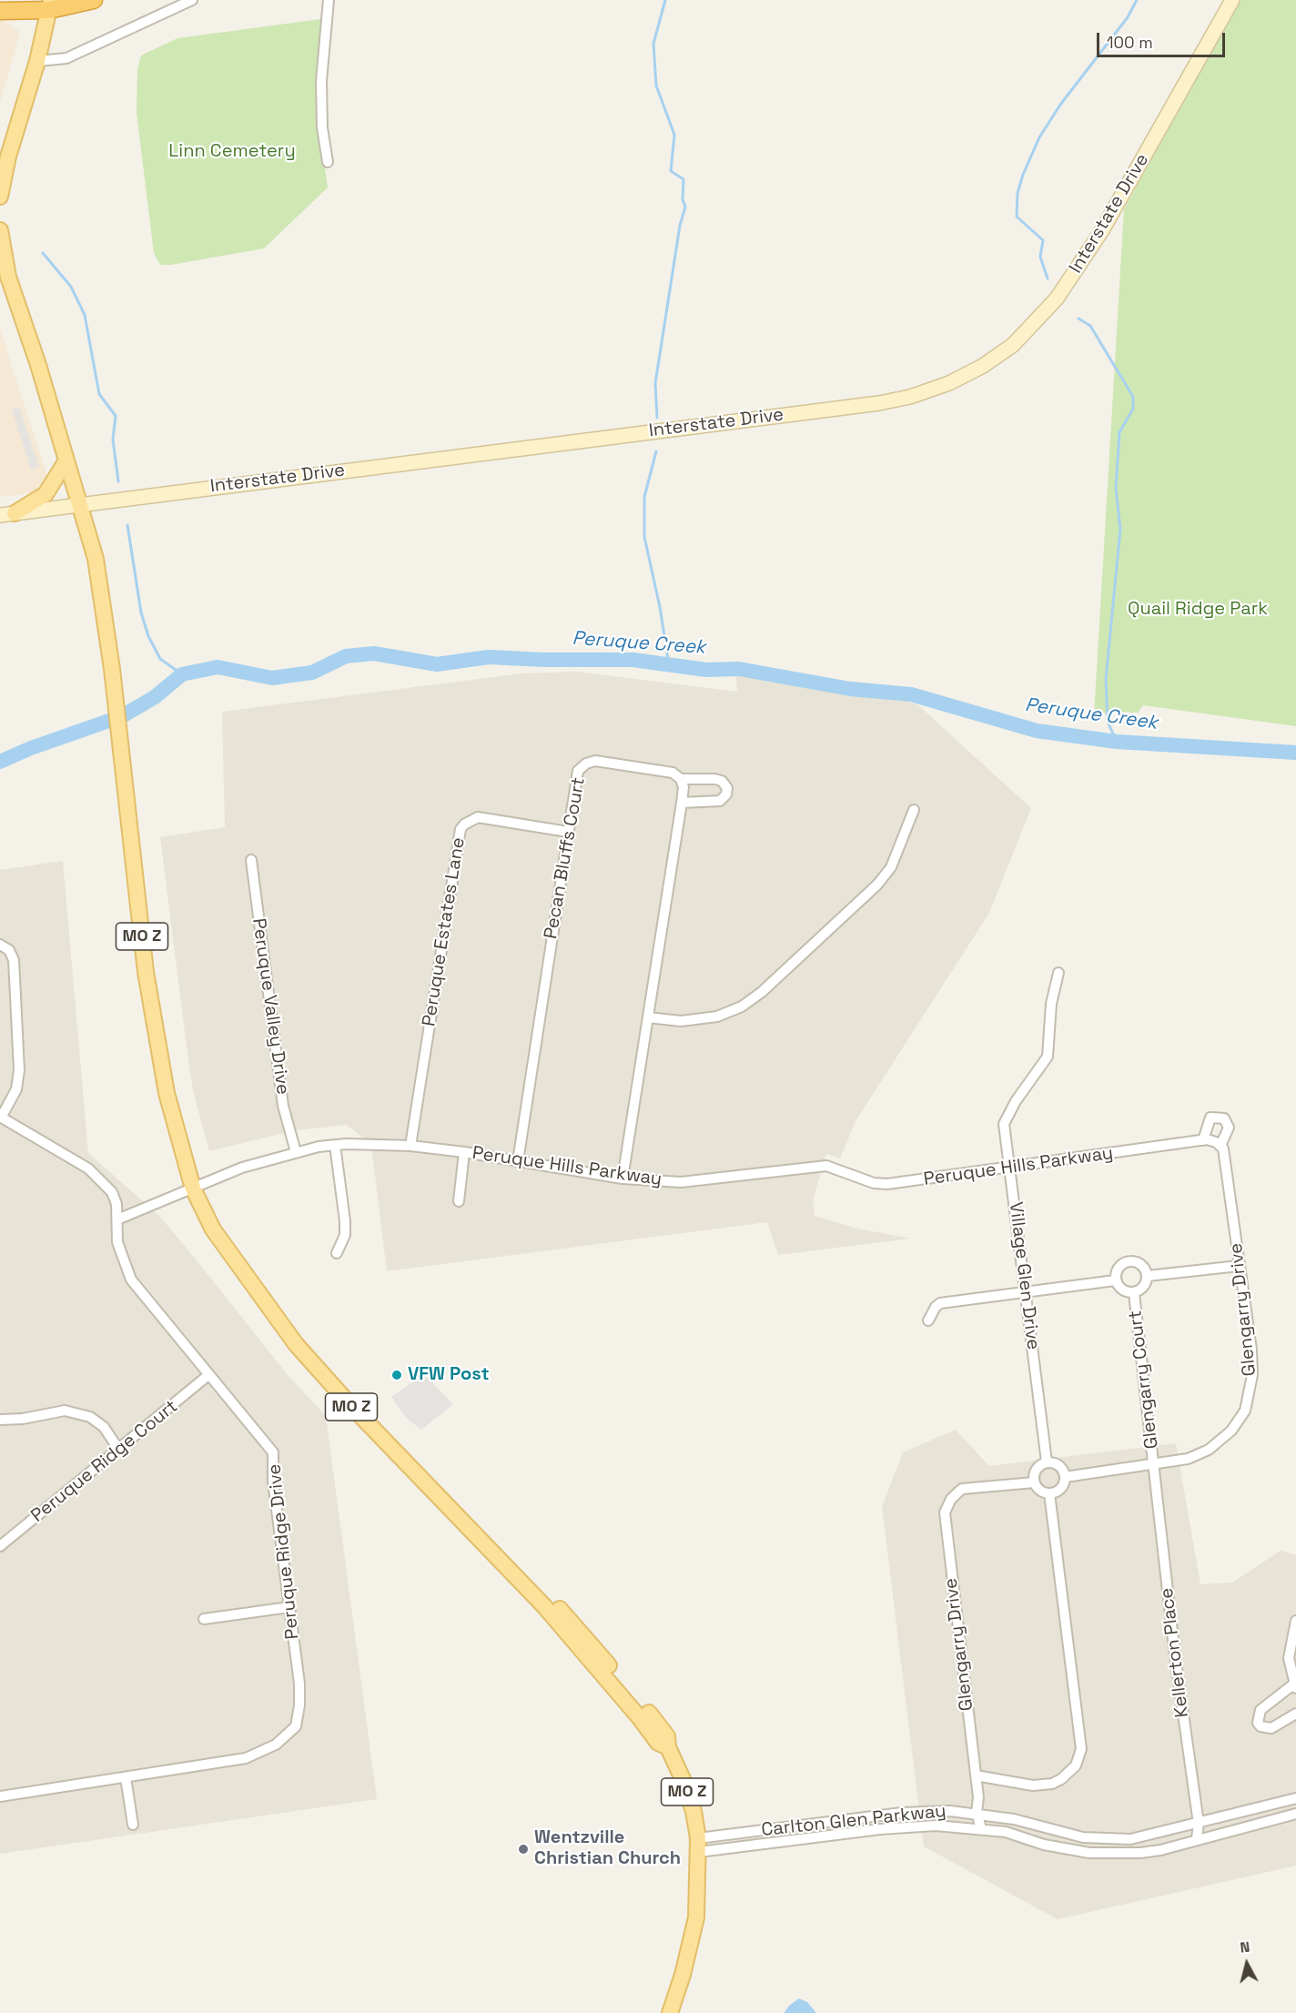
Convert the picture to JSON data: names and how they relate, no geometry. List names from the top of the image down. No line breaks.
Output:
{"streets":{"main road":["Interstate Drive","MO Z"],"street":["Pecan Bluffs Court","Peruque Estates Lane","Peruque Valley Drive","Peruque Hills Parkway","Village Glen Drive","Glengarry Drive","Glengarry Court","Peruque Ridge Court","Peruque Ridge Drive","Kellerton Place","Carlton Glen Parkway"]},"crossings":[["Interstate Drive","MO Z"],["Pecan Bluffs Court","Peruque Estates Lane"],["Pecan Bluffs Court","Peruque Hills Parkway"],["Peruque Estates Lane","Peruque Hills Parkway"],["MO Z","Peruque Hills Parkway"],["MO Z","Carlton Glen Parkway"],["Peruque Valley Drive","Peruque Hills Parkway"],["Peruque Hills Parkway","Village Glen Drive"],["Peruque Hills Parkway","Glengarry Drive"],["Peruque Hills Parkway","Peruque Ridge Drive"],["Village Glen Drive","Glengarry Drive"],["Glengarry Drive","Glengarry Court"],["Glengarry Drive","Kellerton Place"],["Glengarry Drive","Carlton Glen Parkway"],["Glengarry Court","Kellerton Place"],["Peruque Ridge Court","Peruque Ridge Drive"],["Kellerton Place","Carlton Glen Parkway"]],"water":["Peruque Creek"],"parks":["Linn Cemetery","Quail Ridge Park"],"places":["VFW Post","Wentzville Christian Church"],"scale_bar":"100 m","north":"top"}
